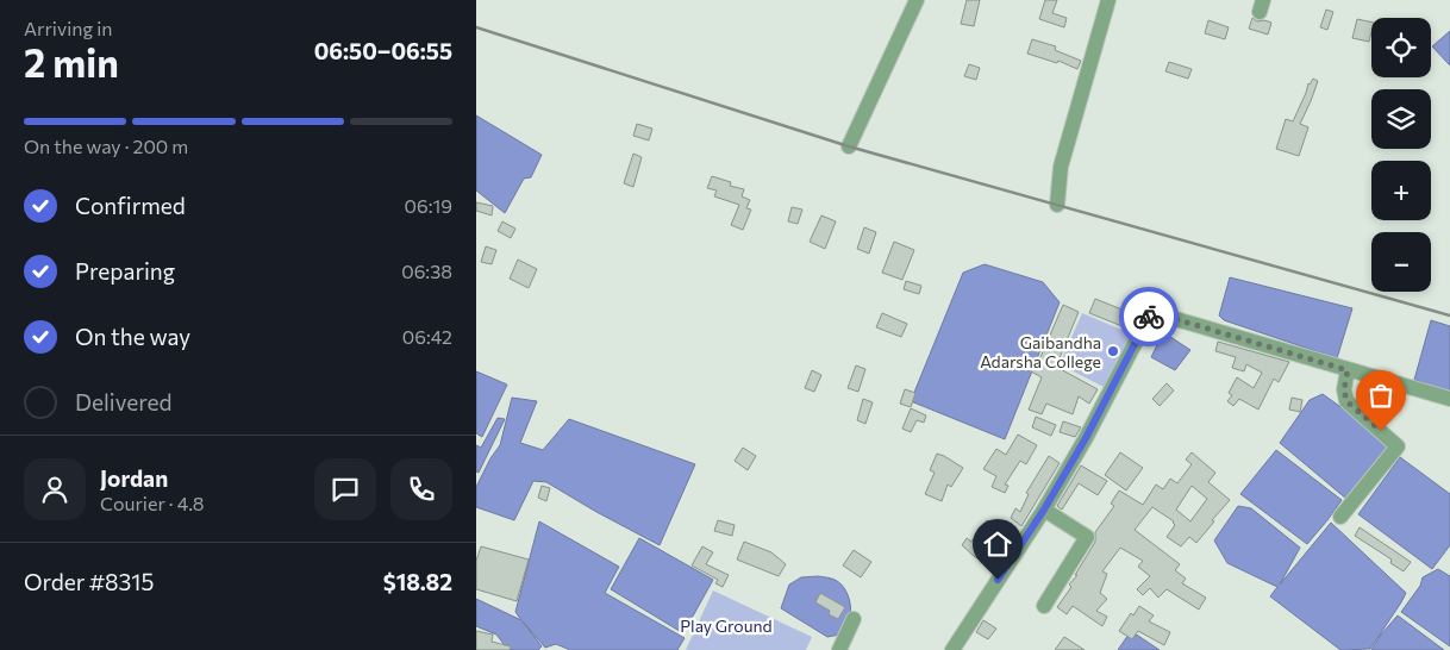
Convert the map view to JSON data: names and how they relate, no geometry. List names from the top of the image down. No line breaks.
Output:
{"parks":["Play Ground"],"places":["Gaibandha Adarsha College"],"page":{"heading":["2 min","Arriving in","06:50–06:55"],"panel":["Jordan","Courier · 4.8","Order #8315","$18.82"],"map_buttons":["+","−"],"bar":"On the way · 200 m","list":[["Confirmed","06:19"],["Preparing","06:38"],["On the way","06:42"],"Delivered"]}}
